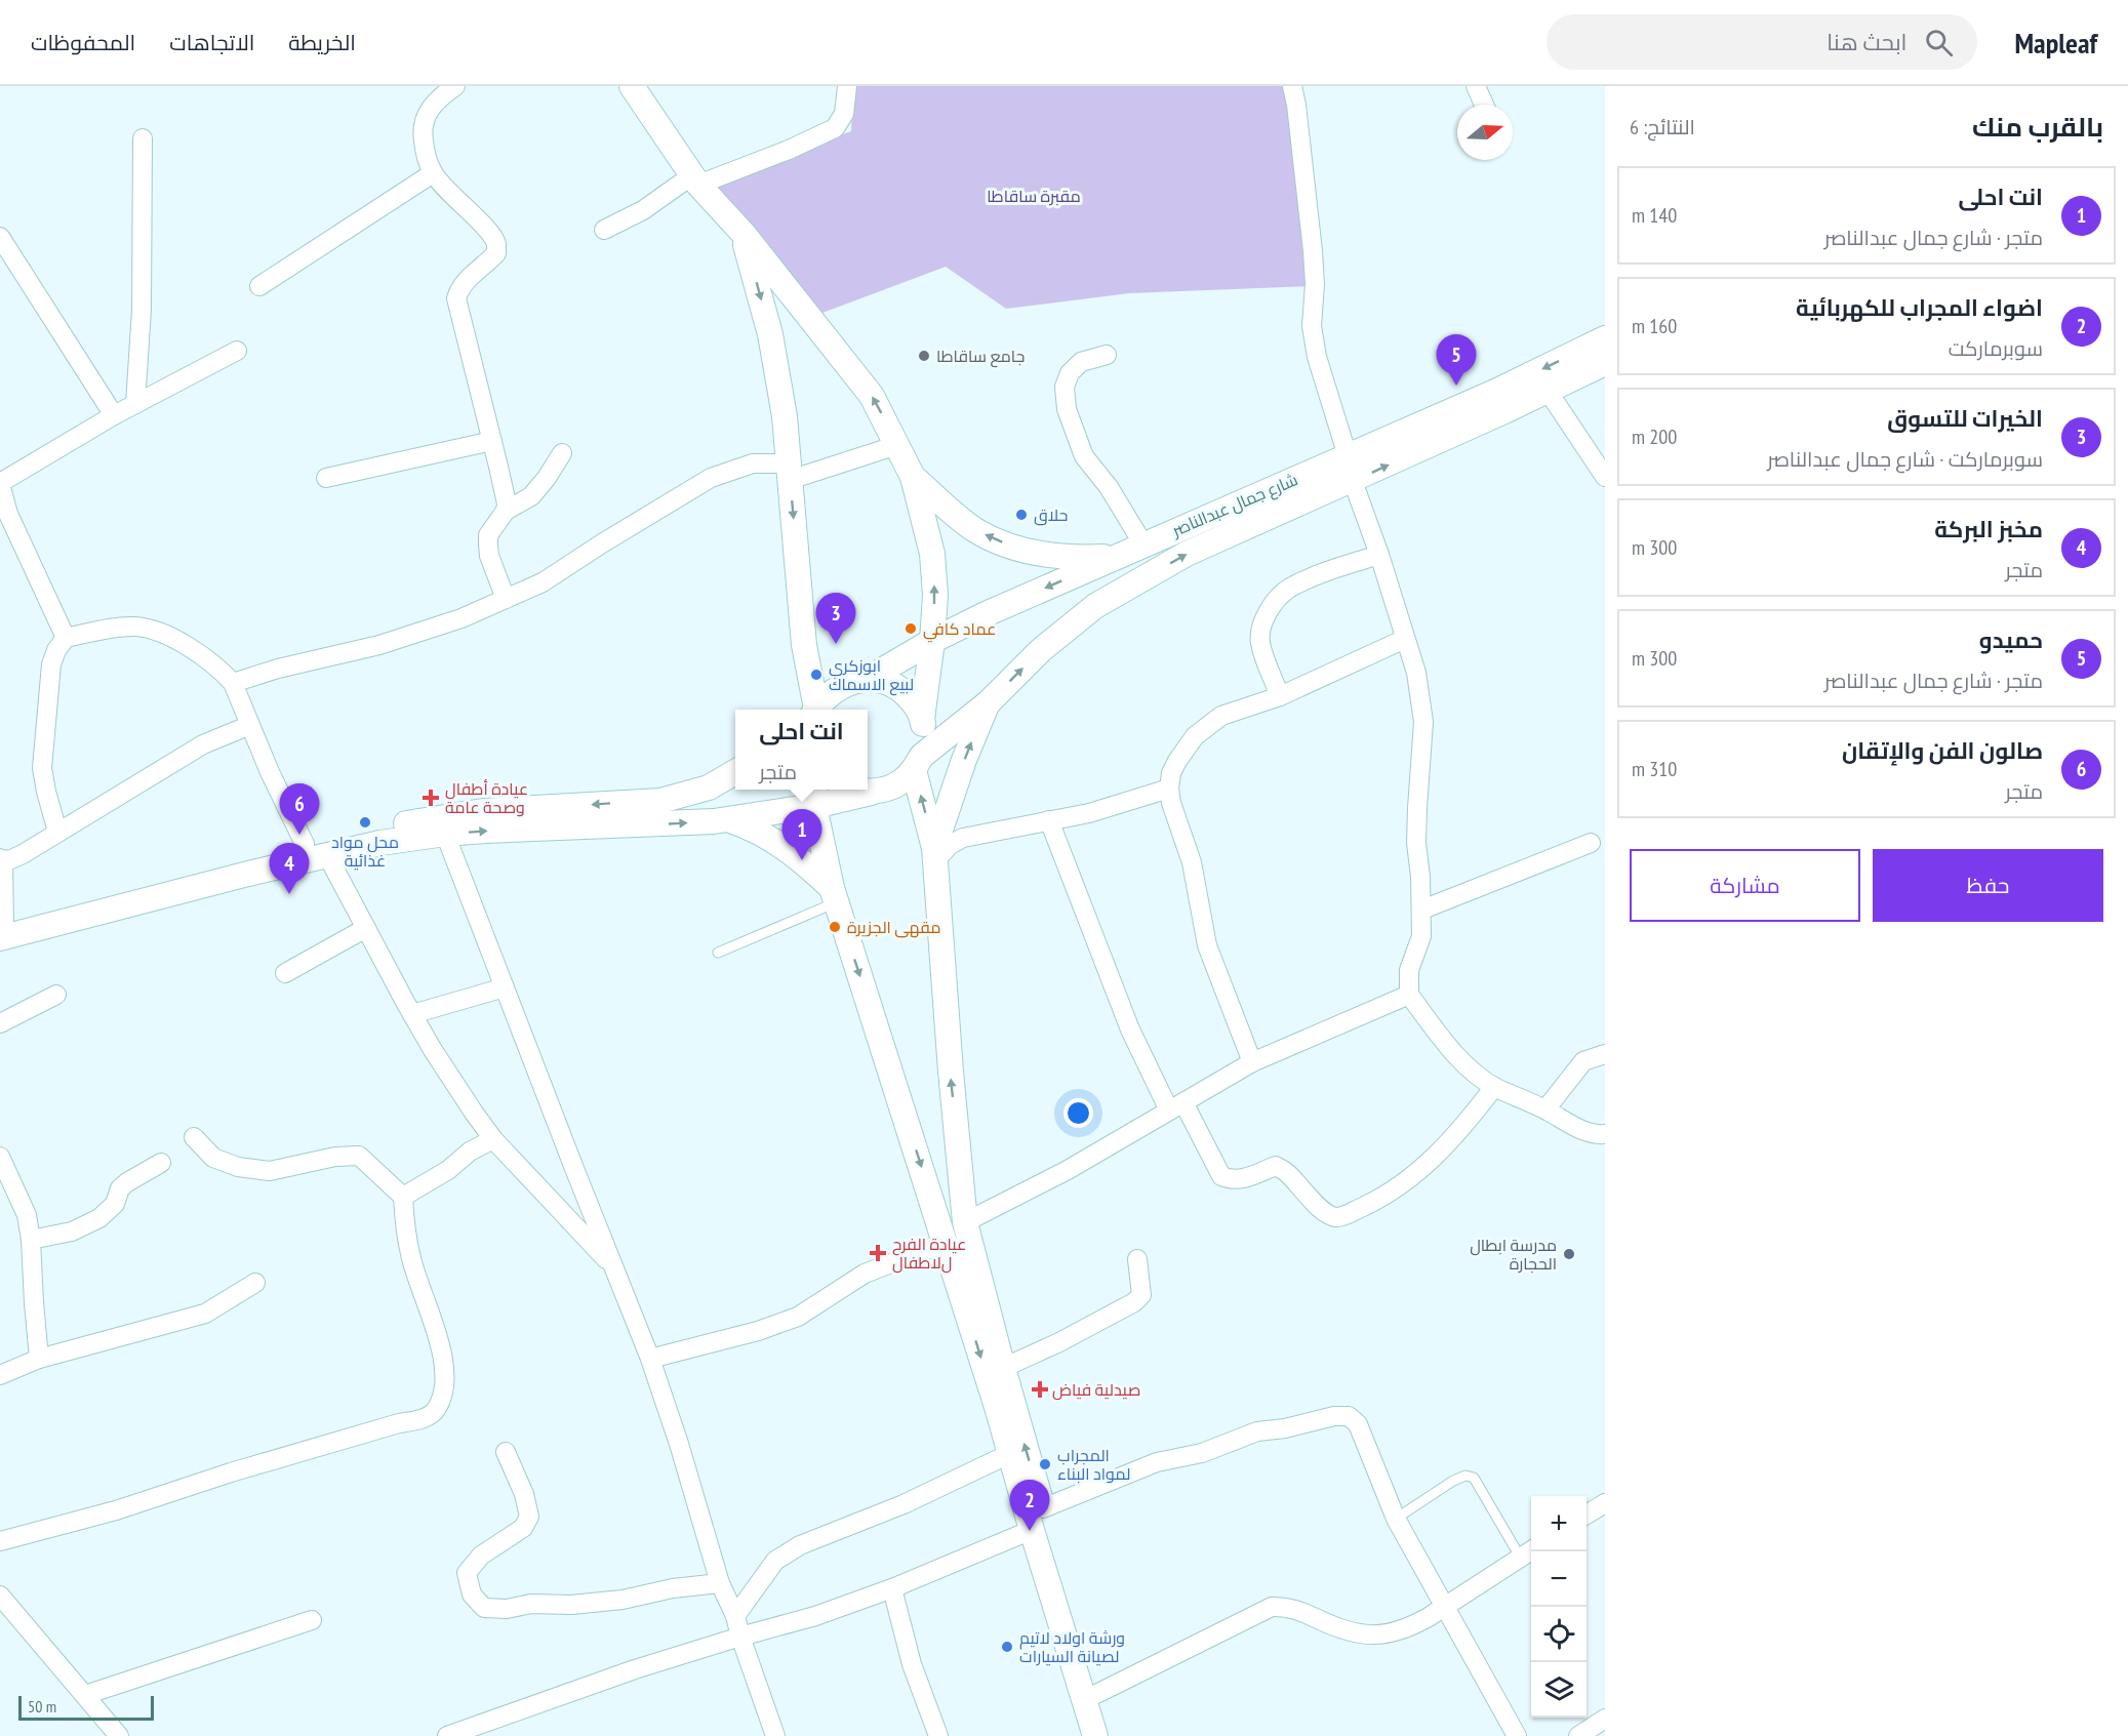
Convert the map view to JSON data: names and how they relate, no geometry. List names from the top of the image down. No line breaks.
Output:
{"streets":{"main road":["شارع جمال عبدالناصر"]},"parks":["مقبرة ساقاطا"],"places":{"other":["جامع ساقاطا","حلاق","عماد كافي","ابوزكري لبيع اﻻسماك","محل مواد غذائية","مقهى الجزيرة","مدرسة ابطال الحجارة","المجراب لمواد البناء","ورشة اوﻻد ﻻتيم لصيانة السيارات"],"health":["عيادة أطفال وصحة عامة","عيادة الفرح لﻻطفال","صيدلية فياض"]},"scale_bar":"50 m","north":"right","page":{"header":"Mapleaf","search":"ابحث هنا","nav":["الخريطة","الاتجاهات","المحفوظات"],"heading":["بالقرب منك","النتائج: 6"],"list":[{"mark":"1","name":"انت احلى","note":"متجر · شارع جمال عبدالناصر","value":"140 m"},{"mark":"2","name":"اضواء المجراب للكهربائية","note":"سوبرماركت","value":"160 m"},{"mark":"3","name":"الخيرات للتسوق","note":"سوبرماركت · شارع جمال عبدالناصر","value":"200 m"},{"mark":"4","name":"مخبز البركة","note":"متجر","value":"300 m"},{"mark":"5","name":"حميدو","note":"متجر · شارع جمال عبدالناصر","value":"300 m"},{"mark":"6","name":"صالون الفن والإتقان","note":"متجر","value":"310 m"}],"pins":["5","3","6","1","4","2"],"popup":["انت احلى","متجر"],"buttons":["حفظ","مشاركة"],"map_buttons":["+","−"],"scale":"50 m"}}
